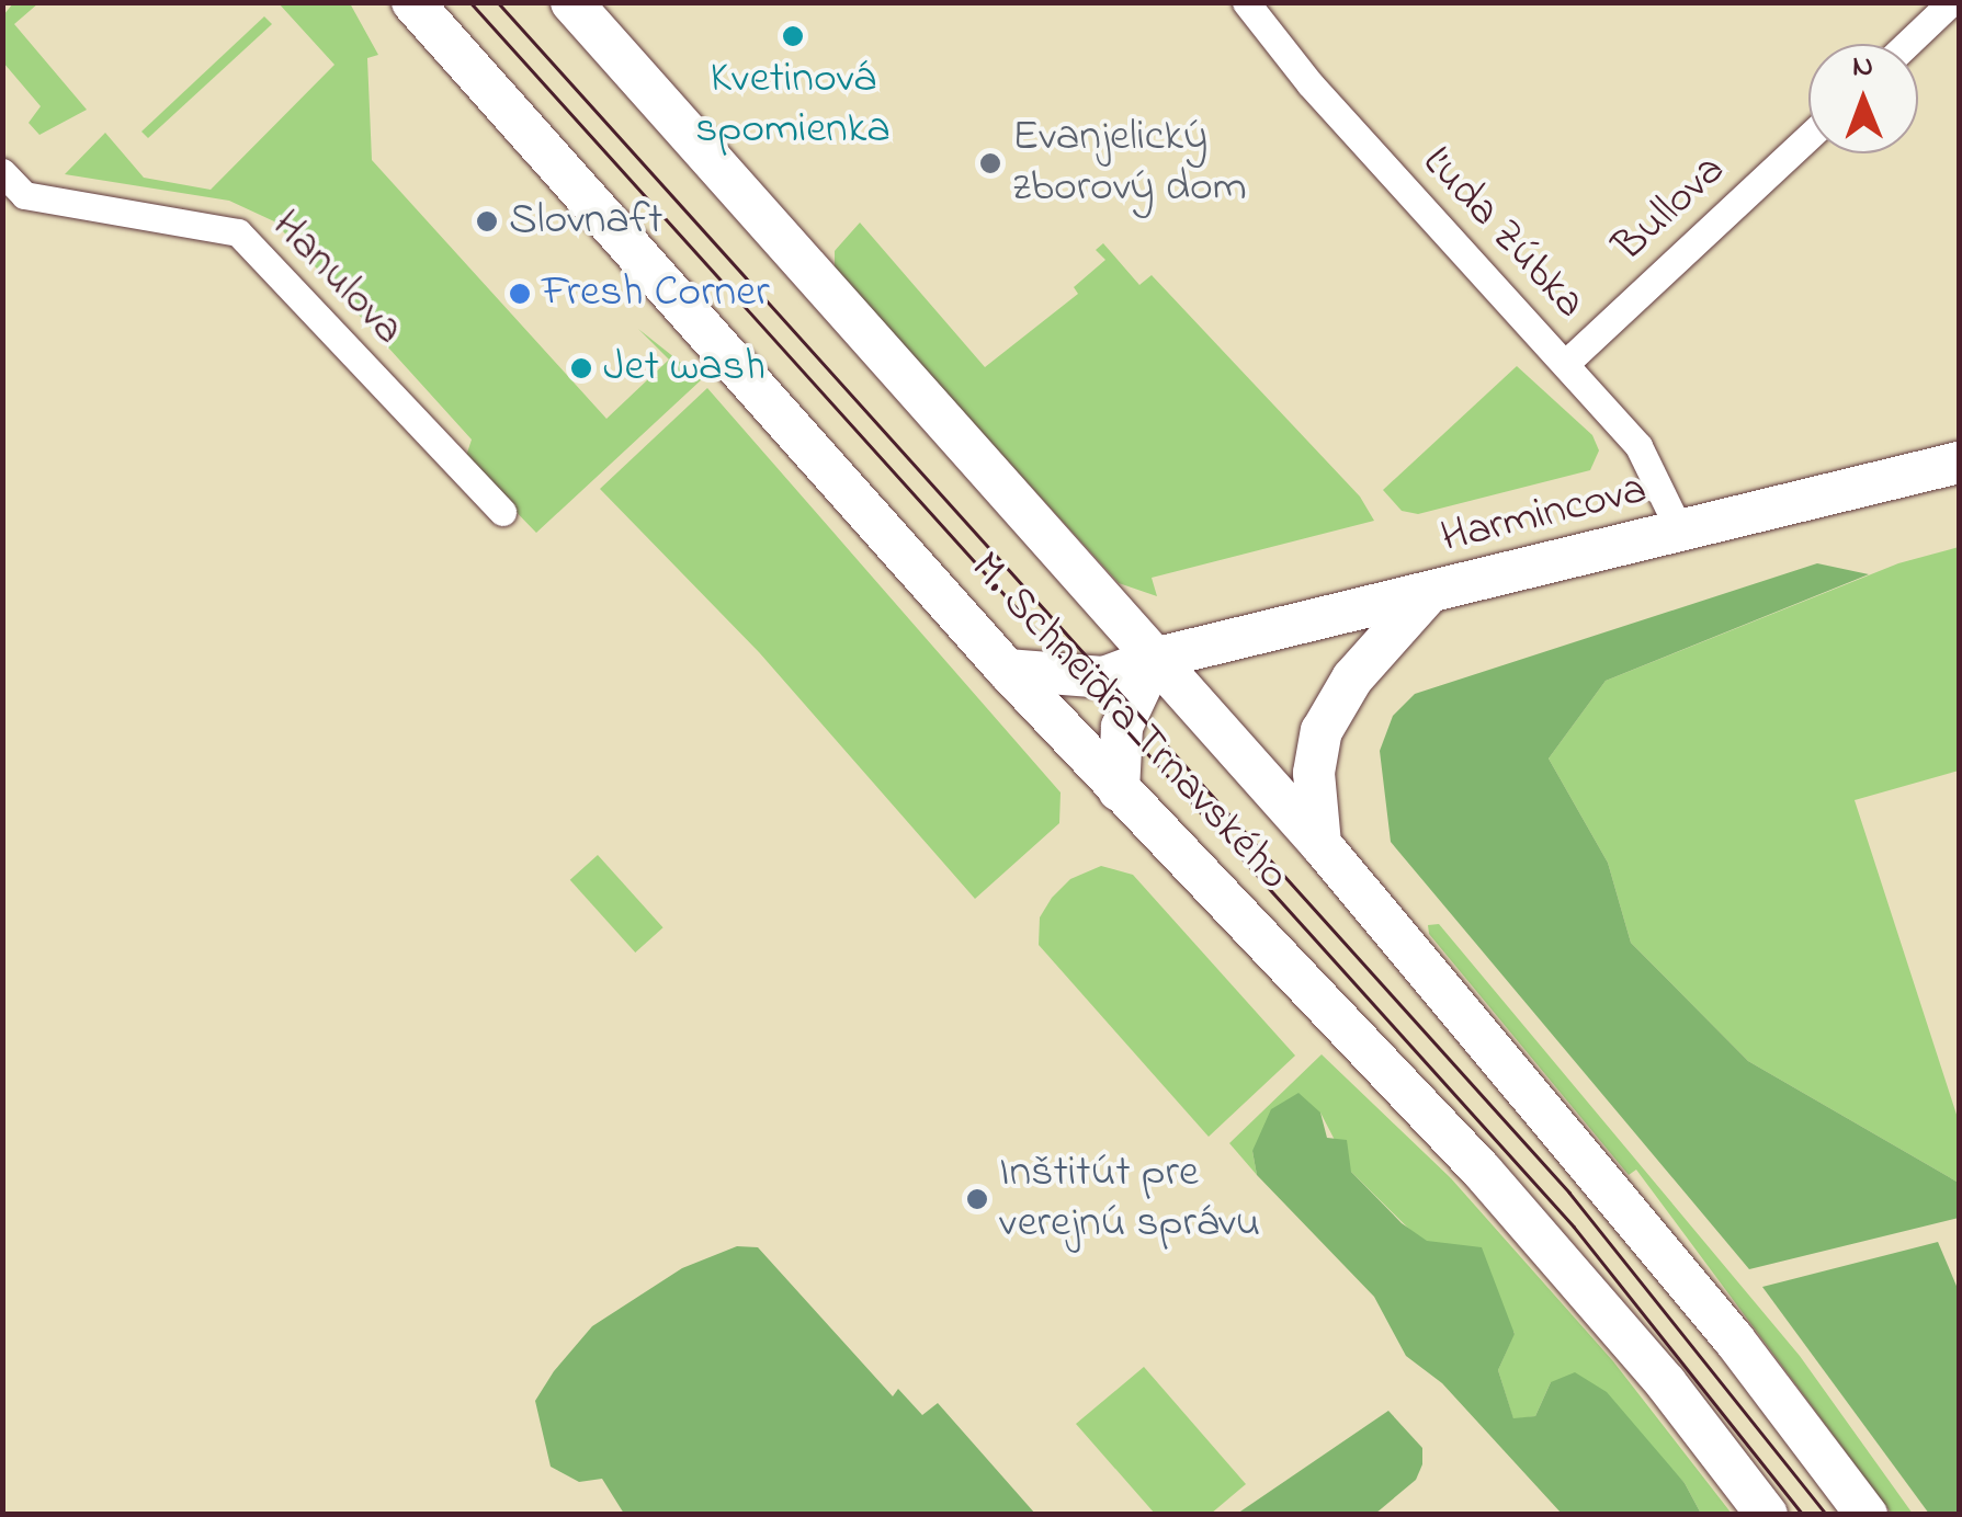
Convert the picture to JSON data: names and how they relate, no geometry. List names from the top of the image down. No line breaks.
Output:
{"streets":{"main road":["Harmincova","M. Schneidra Trnavského"],"street":["Bullova","Ľuda Zúbka","Hanulova"]},"crossings":[["Bullova","Ľuda Zúbka"],["Ľuda Zúbka","Harmincova"],["Harmincova","M. Schneidra Trnavského"]],"places":["Kvetinová spomienka","Evanjelický zborový dom","Slovnaft","Fresh Corner","Jet wash","Inštitút pre verejnú správu"],"north":"top"}
